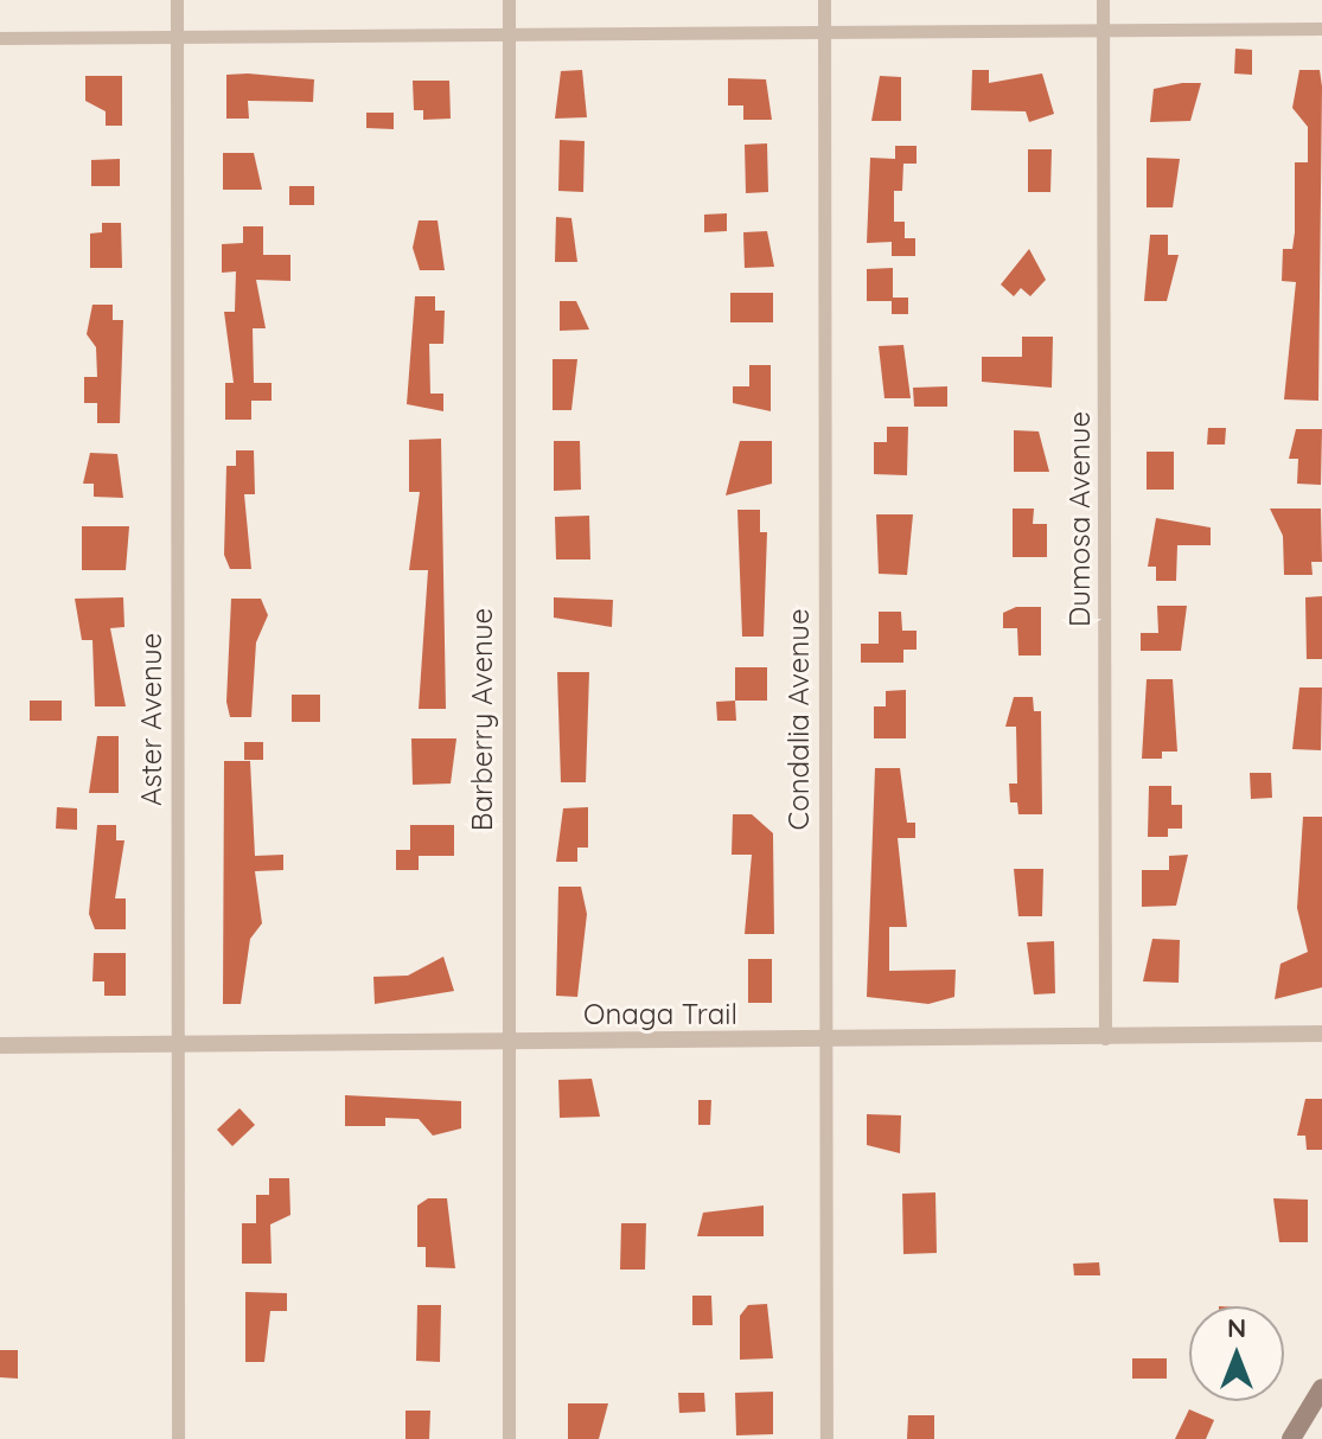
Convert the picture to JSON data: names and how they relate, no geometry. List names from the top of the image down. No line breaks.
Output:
{"streets":{"street":["Dumosa Avenue","Aster Avenue","Barberry Avenue","Condalia Avenue","Onaga Trail"]},"crossings":[["Dumosa Avenue","Onaga Trail"],["Aster Avenue","Onaga Trail"],["Barberry Avenue","Onaga Trail"],["Condalia Avenue","Onaga Trail"]],"north":"top"}
